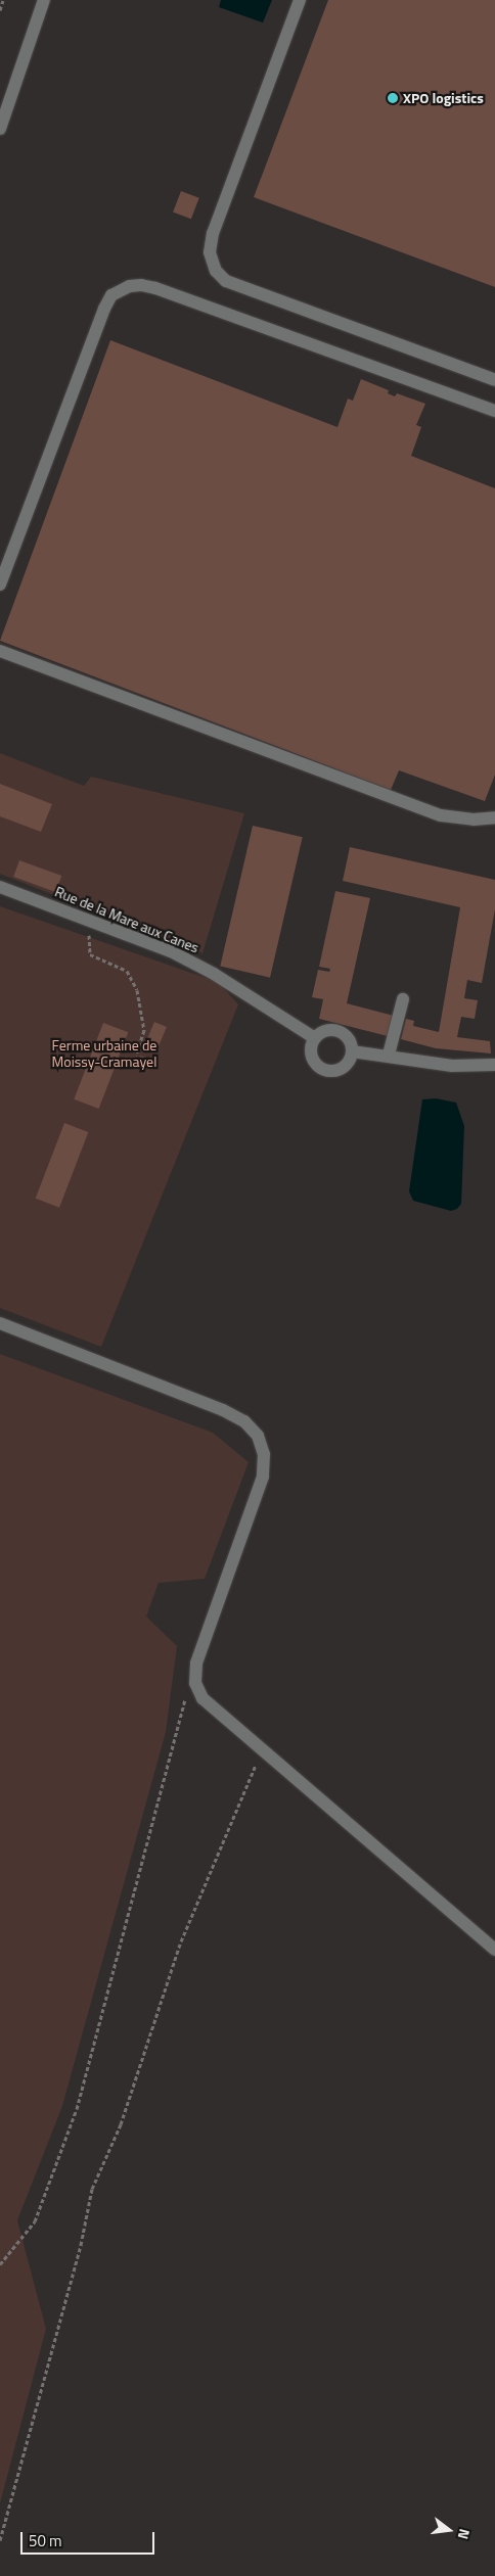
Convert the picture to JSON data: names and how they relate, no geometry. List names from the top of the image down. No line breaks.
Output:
{"streets":{"street":["Rue de la Mare aux Canes"]},"parks":["Ferme urbaine de Moissy-Cramayel"],"places":["XPO logistics"],"scale_bar":"50 m","north":"right"}
